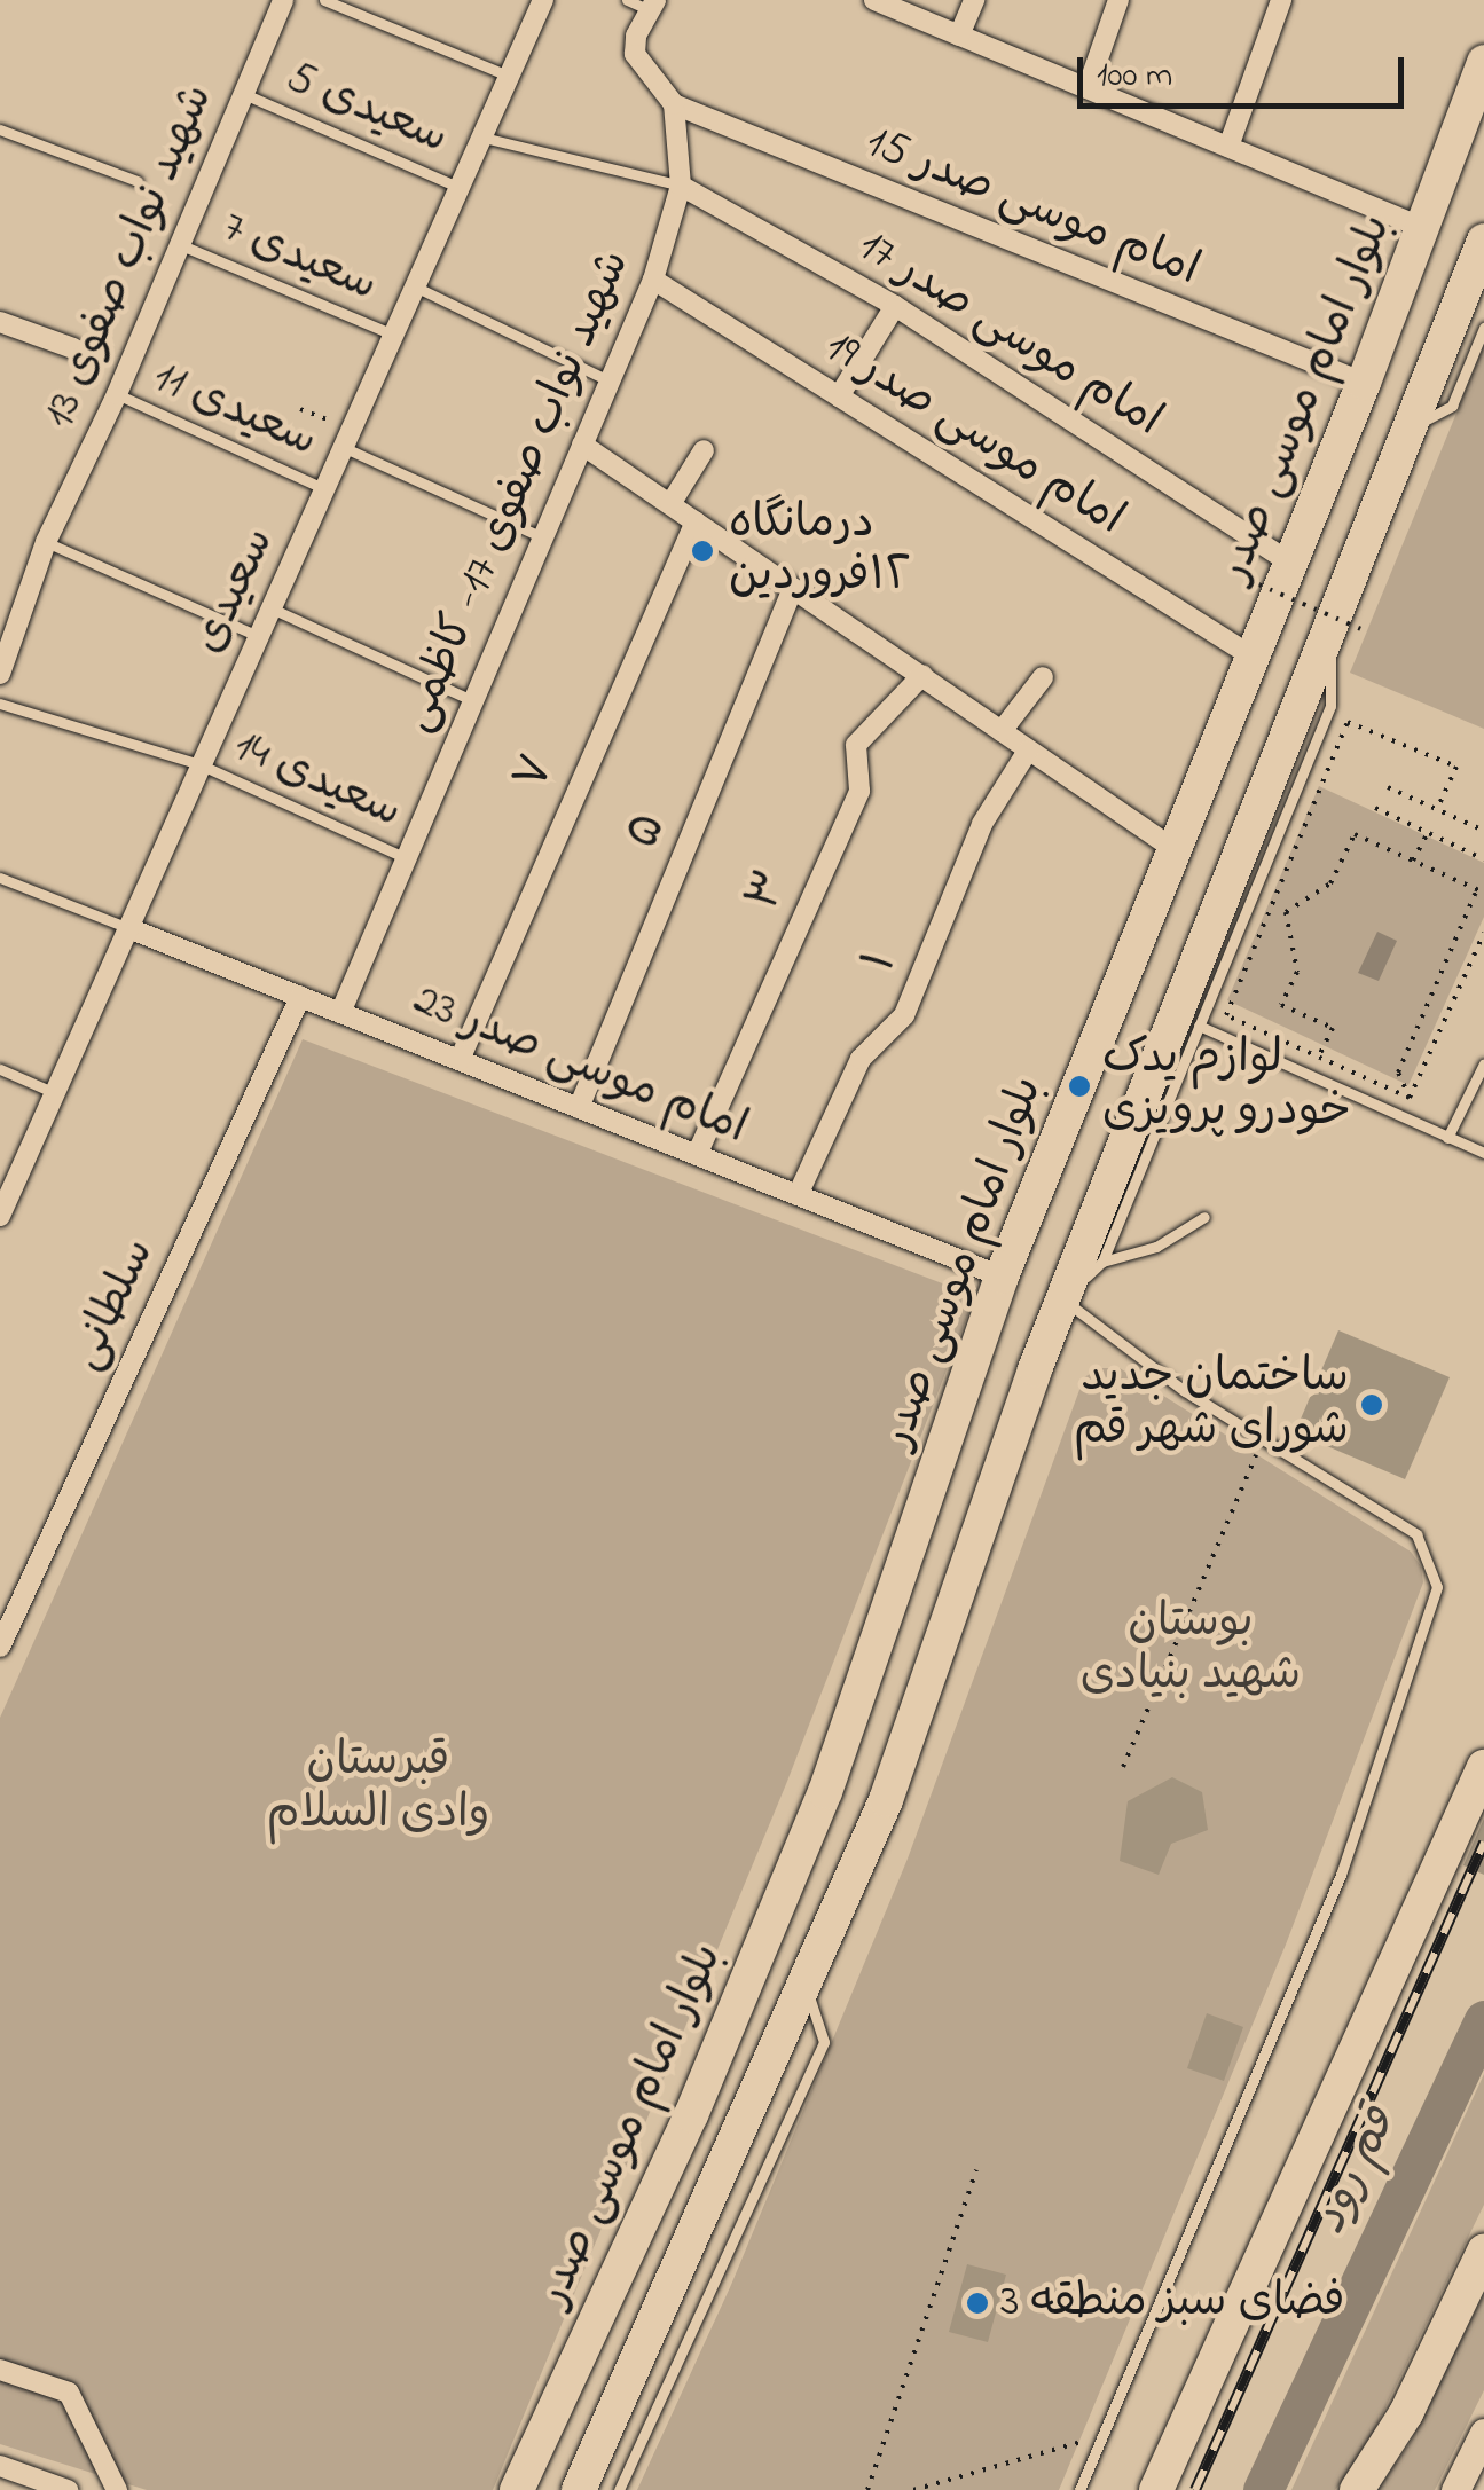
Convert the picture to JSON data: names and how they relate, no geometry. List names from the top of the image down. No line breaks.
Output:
{"streets":{"main road":["بلوار امام موسی صدر"],"street":["امام موسی صدر 15","شهید نواب صفوی 13","امام موسی صدر 17","امام موسی صدر 19","شهید نواب صفوی 17- کاظمی","سعیدی","۷","۵","۳","۱","امام موسی صدر 23","سلطانی"],"lane":["سعیدی 5","سعیدی 7","سعیدی 11","سعیدی 14"]},"crossings":[["سعیدی 5","شهید نواب صفوی 13"],["سعیدی 5","سعیدی"],["امام موسی صدر 15","بلوار امام موسی صدر"],["امام موسی صدر 15","شهید نواب صفوی 17- کاظمی"],["شهید نواب صفوی 13","سعیدی 7"],["شهید نواب صفوی 13","سعیدی 11"],["سعیدی 7","سعیدی"],["امام موسی صدر 17","بلوار امام موسی صدر"],["امام موسی صدر 17","شهید نواب صفوی 17- کاظمی"],["بلوار امام موسی صدر","امام موسی صدر 19"],["بلوار امام موسی صدر","امام موسی صدر 23"],["سعیدی 11","سعیدی"],["امام موسی صدر 19","شهید نواب صفوی 17- کاظمی"],["شهید نواب صفوی 17- کاظمی","سعیدی 14"],["شهید نواب صفوی 17- کاظمی","امام موسی صدر 23"],["سعیدی","سعیدی 14"],["سعیدی","امام موسی صدر 23"],["۷","امام موسی صدر 23"],["۵","امام موسی صدر 23"],["۳","امام موسی صدر 23"],["۱","امام موسی صدر 23"],["امام موسی صدر 23","سلطانی"]],"water":["قم رود"],"parks":["بوستان شهید بنیادی","قبرستان وادی السلام"],"places":["درمانگاه ١٢فروردین","لوازم یدک خودرو پرویزی","ساختمان جدید شورای شهر قم","فضای سبز منطقه 3"],"scale_bar":"100 m"}
